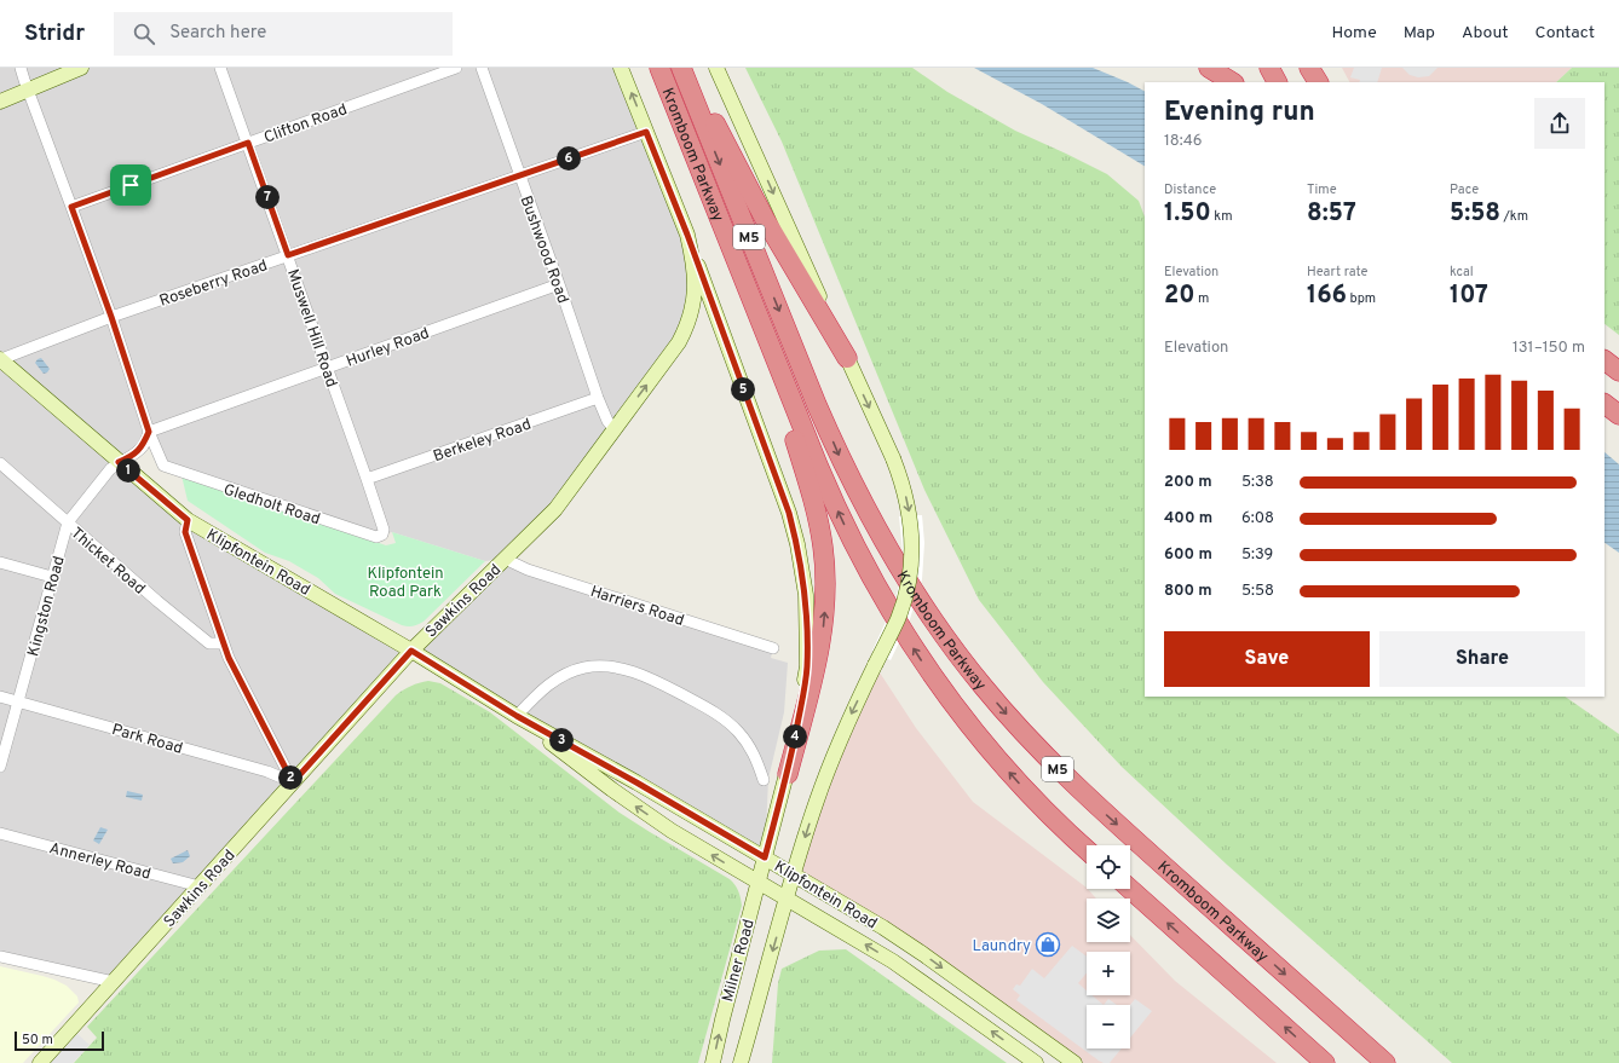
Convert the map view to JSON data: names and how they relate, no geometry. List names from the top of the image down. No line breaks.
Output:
{"streets":{"highway":["Kromboom Parkway","M5"],"main road":["Klipfontein Road","Sawkins Road","Milner Road"],"street":["Clifton Road","Bushwood Road","Roseberry Road","Muswell Hill Road","Hurley Road","Berkeley Road","Gledholt Road","Thicket Road","Harriers Road","Kingston Road","Park Road","Annerley Road"]},"crossings":[["Clifton Road","Muswell Hill Road"],["Bushwood Road","Roseberry Road"],["Bushwood Road","Hurley Road"],["Bushwood Road","Berkeley Road"],["Bushwood Road","Sawkins Road"],["Roseberry Road","Muswell Hill Road"],["Roseberry Road","Klipfontein Road"],["Roseberry Road","Sawkins Road"],["Muswell Hill Road","Hurley Road"],["Muswell Hill Road","Berkeley Road"],["Muswell Hill Road","Gledholt Road"],["Hurley Road","Gledholt Road"],["Thicket Road","Kingston Road"],["Klipfontein Road","Sawkins Road"],["Klipfontein Road","Kingston Road"],["Klipfontein Road","Milner Road"],["Sawkins Road","Harriers Road"],["Sawkins Road","Park Road"],["Sawkins Road","Annerley Road"],["Sawkins Road","Milner Road"],["Kingston Road","Park Road"]],"parks":["Klipfontein Road Park"],"places":{"shop":["Laundry"]},"scale_bar":"50 m","page":{"header":"Stridr","search":"Search here","nav":["Home","Map","About","Contact"],"heading":["Evening run","18:46"],"pins":["6","7","5","1","4","3","2"],"stats":[["Distance","1.50 km"],["Time","8:57"],["Pace","5:58 /km"],["Elevation","20 m"],["Heart rate","166 bpm"],["kcal","107"]],"chart":["Elevation","131–150 m"],"list":[{"name":"200 m","note":"5:38"},{"name":"400 m","note":"6:08"},{"name":"600 m","note":"5:39"},{"name":"800 m","note":"5:58"}],"buttons":["Save","Share"],"map_buttons":["+","−"],"scale":"50 m"}}
